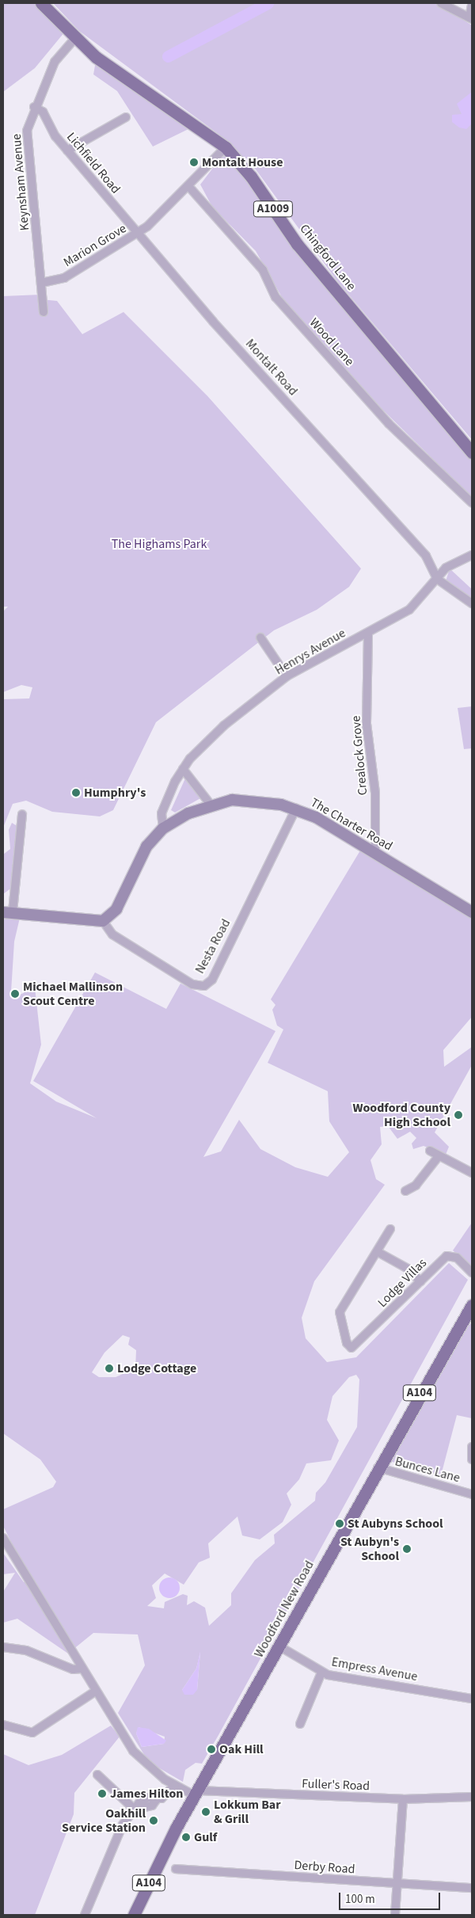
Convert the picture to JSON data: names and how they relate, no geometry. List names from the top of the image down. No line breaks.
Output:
{"streets":{"main road":["A1009","Chingford Lane","A104","Woodford New Road"],"street":["Lichfield Road","Keynsham Avenue","Marion Grove","Wood Lane","Montalt Road","Henrys Avenue","Crealock Grove","The Charter Road","Nesta Road","Lodge Villas","Bunces Lane","Empress Avenue","Fuller's Road","Derby Road"]},"crossings":[["Lichfield Road","Keynsham Avenue"],["Lichfield Road","Marion Grove"],["Lichfield Road","Montalt Road"],["Keynsham Avenue","Marion Grove"],["Keynsham Avenue","Chingford Lane"],["Marion Grove","Montalt Road"],["Montalt Road","Henrys Avenue"],["Henrys Avenue","Crealock Grove"],["Henrys Avenue","The Charter Road"],["Crealock Grove","The Charter Road"],["The Charter Road","Nesta Road"],["Bunces Lane","Woodford New Road"],["Woodford New Road","Empress Avenue"],["Woodford New Road","Fuller's Road"]],"parks":["The Highams Park"],"places":["Montalt House","Humphry's","Michael Mallinson Scout Centre","Woodford County High School","Lodge Cottage","St Aubyns School","St Aubyn's School","Oak Hill","James Hilton","Lokkum Bar & Grill","Oakhill Service Station","Gulf"],"scale_bar":"100 m"}
